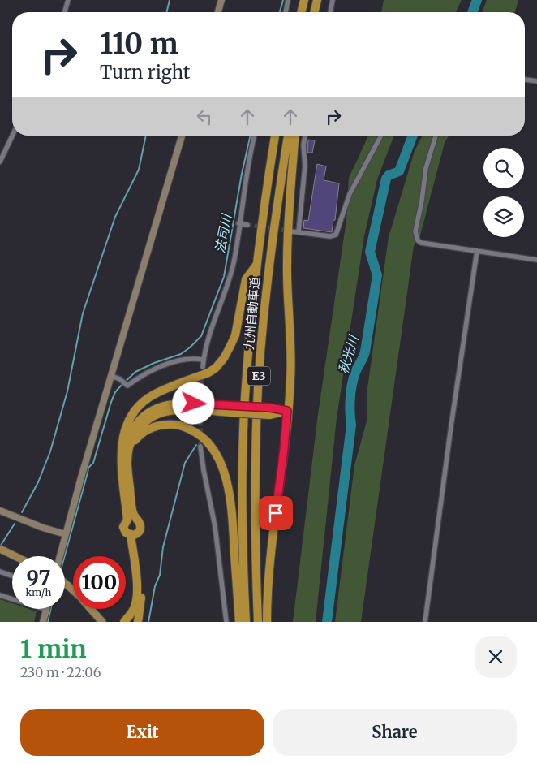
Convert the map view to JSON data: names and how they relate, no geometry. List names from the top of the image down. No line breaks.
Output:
{"streets":{"highway":["九州自動車道","E3"]},"water":["法司川","秋光川"],"page":{"turn":["110 m","Turn right"],"speed":"97 km/h","limit":"100","heading":["1 min","230 m · 22:06"],"buttons":["Exit","Share"]}}
